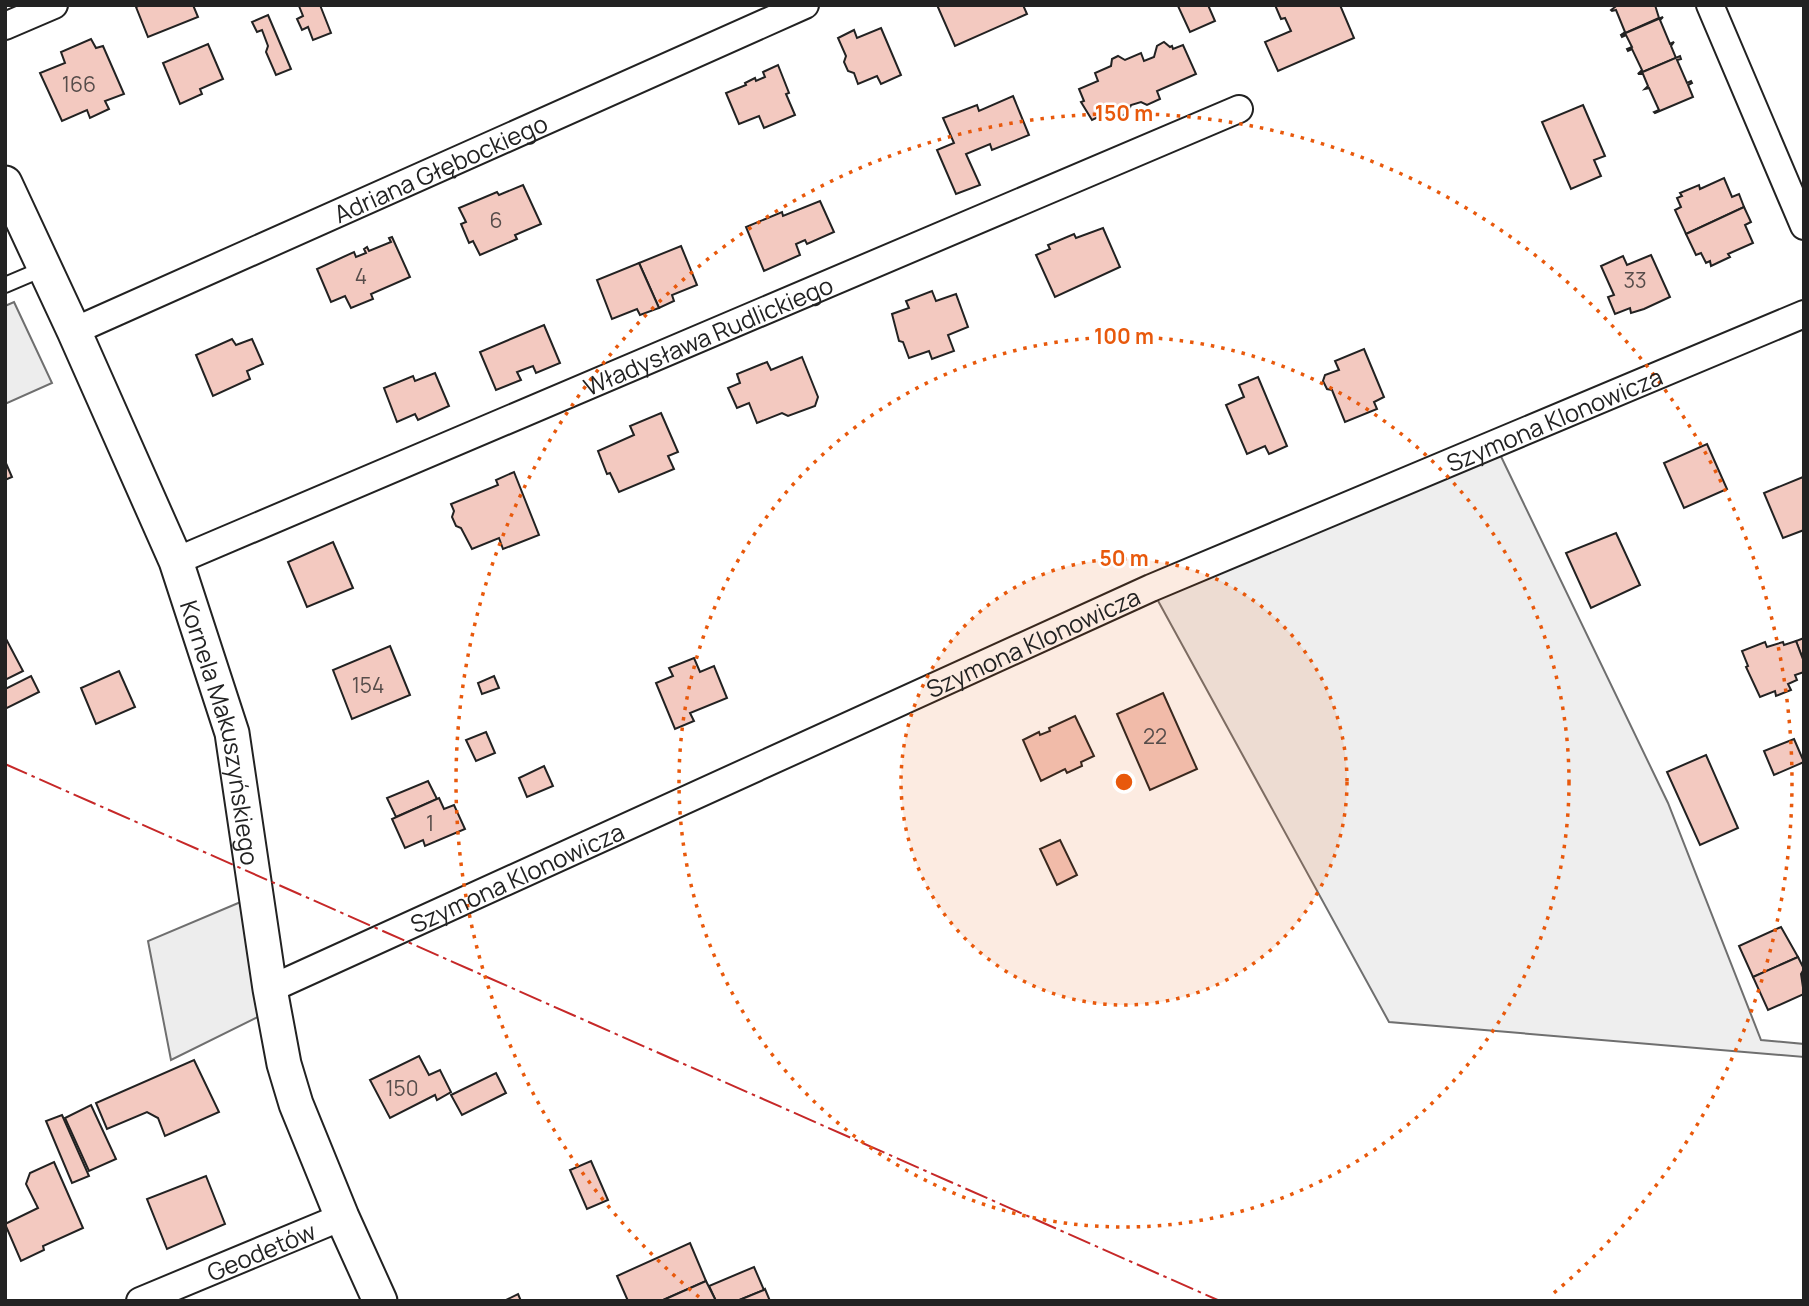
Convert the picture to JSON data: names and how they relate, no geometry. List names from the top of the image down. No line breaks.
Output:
{"streets":{"street":["Adriana Głębockiego","Władysława Rudlickiego","Szymona Klonowicza","Kornela Makuszyńskiego","Geodetów"]},"crossings":[["Adriana Głębockiego","Kornela Makuszyńskiego"],["Władysława Rudlickiego","Kornela Makuszyńskiego"],["Szymona Klonowicza","Kornela Makuszyńskiego"],["Kornela Makuszyńskiego","Geodetów"]],"house_numbers":["166","6","4","33","154","22","1","150"],"rings":["150 m","100 m","50 m"]}
